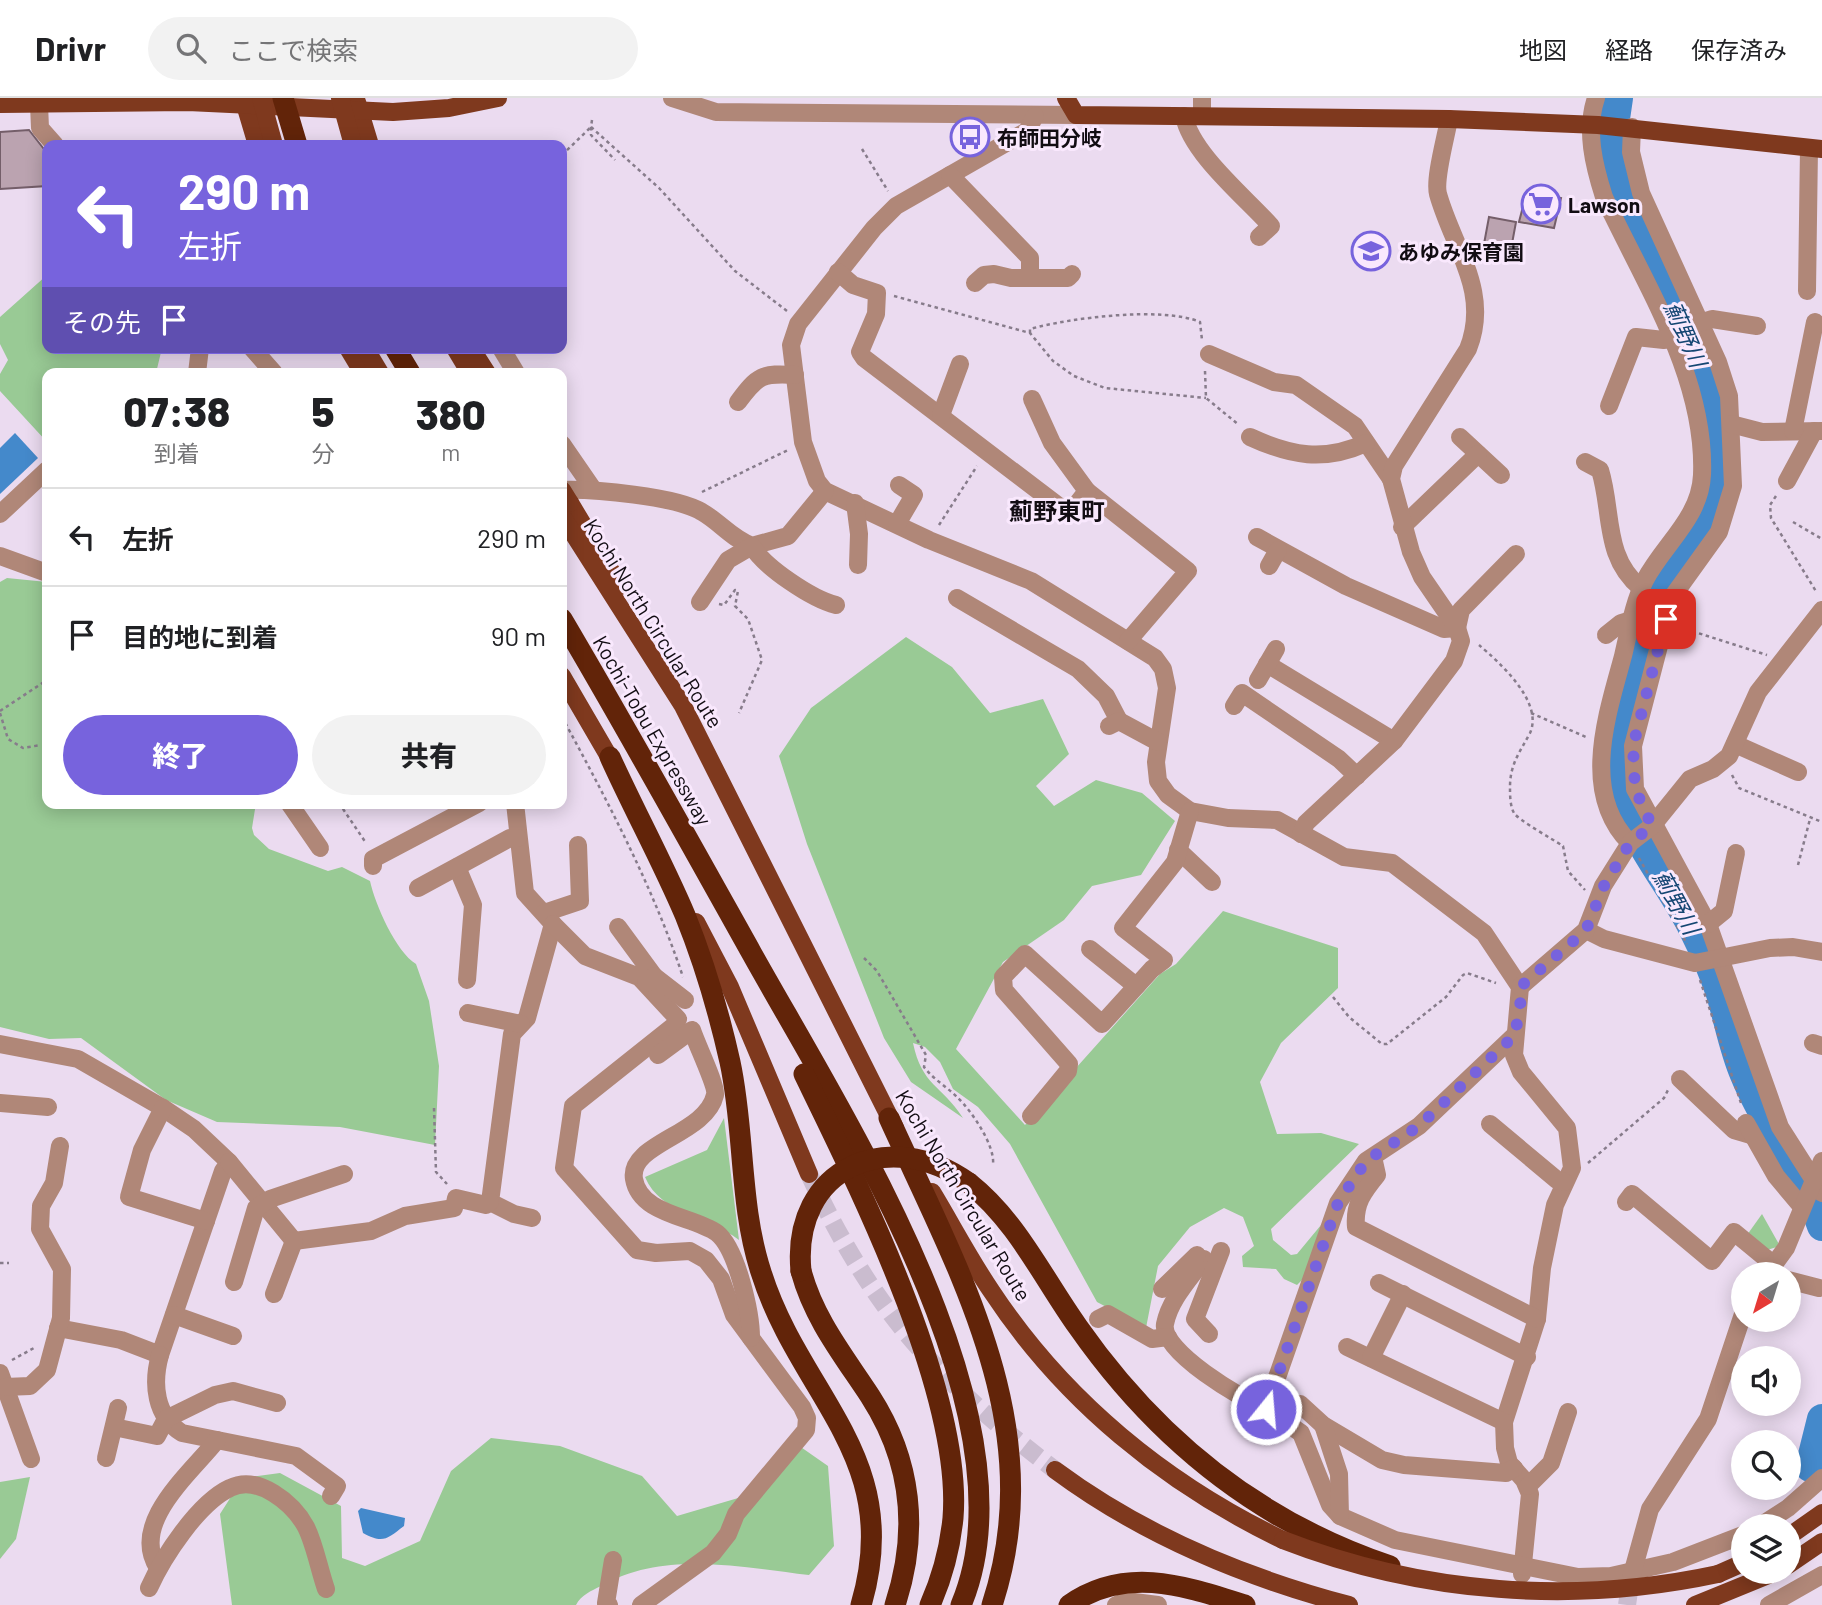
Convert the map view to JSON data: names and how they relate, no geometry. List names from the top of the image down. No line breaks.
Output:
{"streets":{"highway":["Kochi-Tobu Expressway"],"main road":["Kochi North Circular Route"]},"districts":["薊野東町"],"water":["薊野川"],"places":{"bus stop":["布師田分岐"],"supermarket":["Lawson"],"school or university":["あゆみ保育園"]},"north":"bottom left","page":{"header":"Drivr","search":"ここで検索","nav":["地図","経路","保存済み"],"turn":["290 m","左折"],"then":"その先","eta":["07:38","到着","5","分","380","m"],"list":[{"name":"左折","value":"290 m"},{"name":"目的地に到着","value":"90 m"}],"buttons":["終了","共有"]}}
